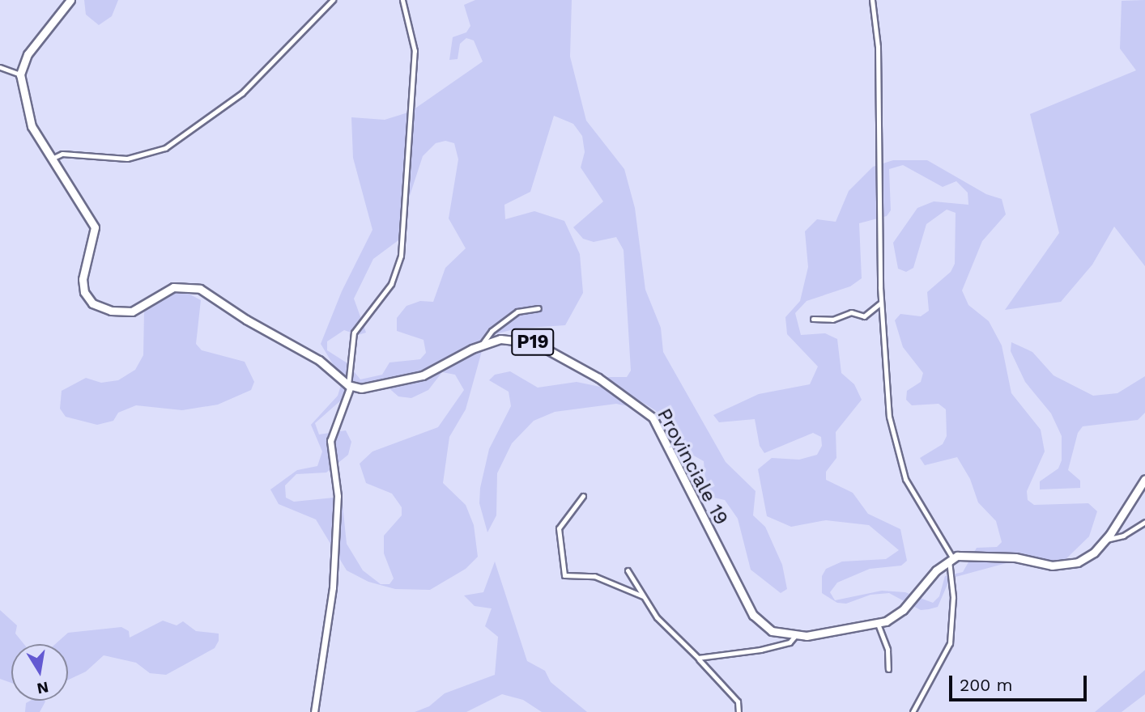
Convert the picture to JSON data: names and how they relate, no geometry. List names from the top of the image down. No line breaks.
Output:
{"streets":{"main road":["P19","Provinciale 19"]},"scale_bar":"200 m","north":"bottom"}
